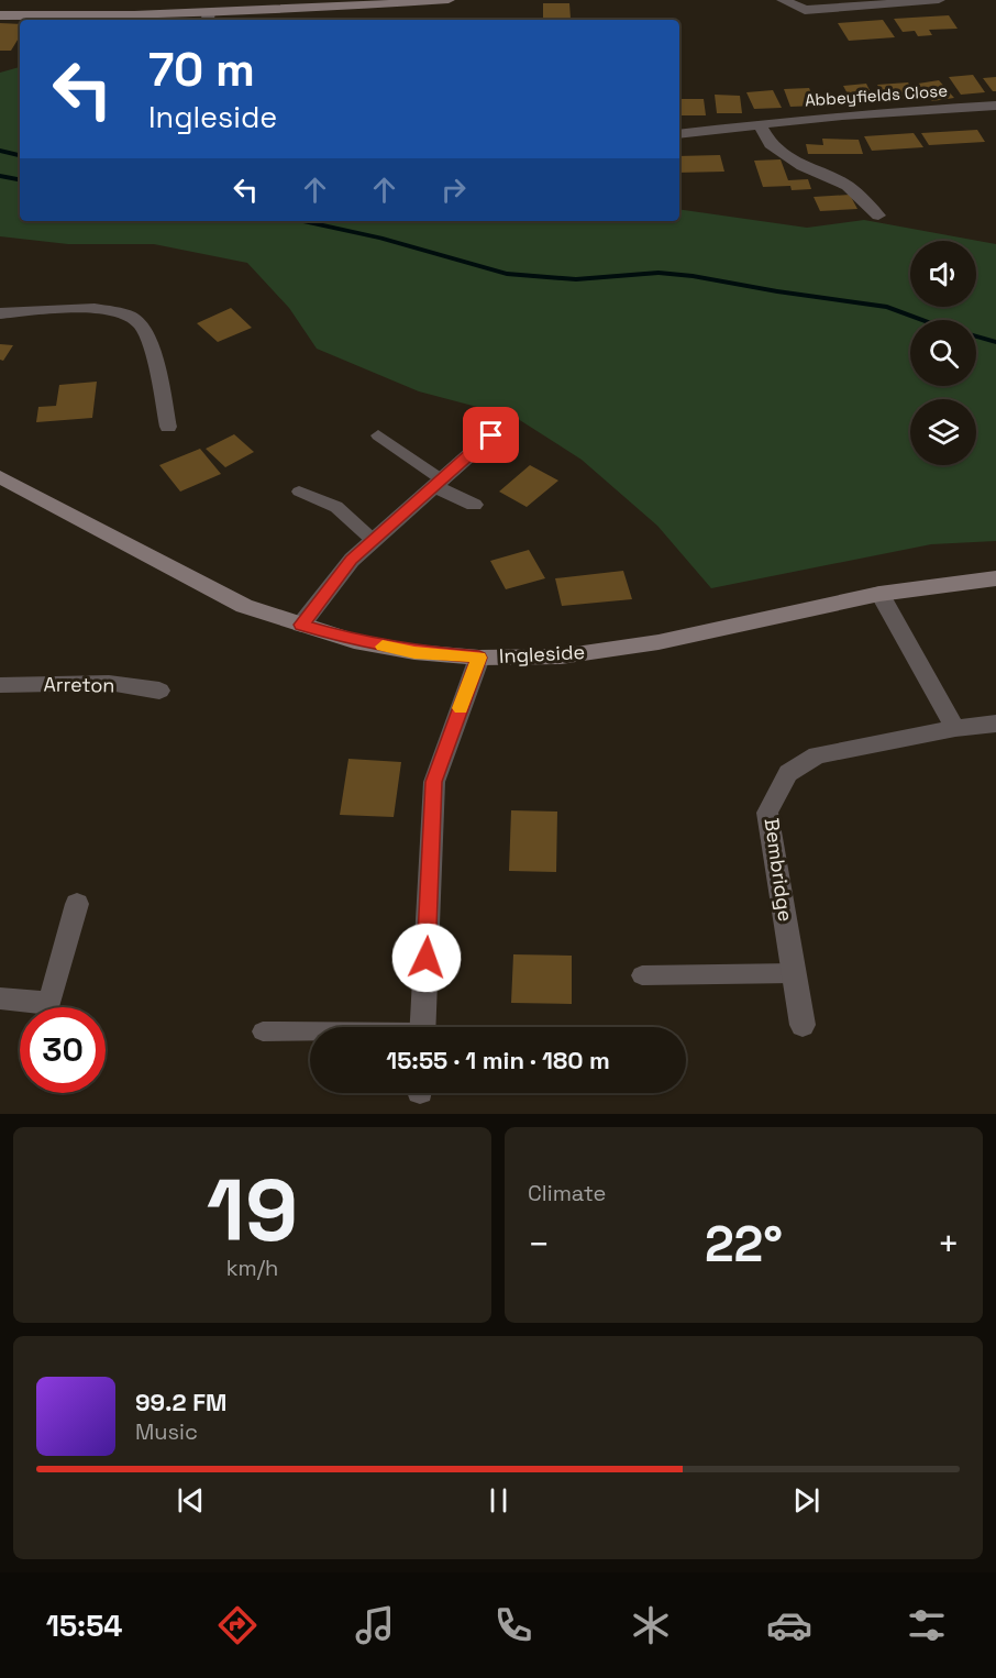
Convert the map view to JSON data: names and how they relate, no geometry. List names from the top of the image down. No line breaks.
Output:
{"streets":{"street":["Abbeyfields Close","Ingleside","Arreton","Bembridge"]},"page":{"turn":["70 m","Ingleside"],"limit":"30","trip":"15:55 · 1 min · 180 m","tile":[["19","km/h"],"Climate"],"heat":["−","22°","+"],"song":["99.2 FM","Music"],"tabs":"15:54"}}
